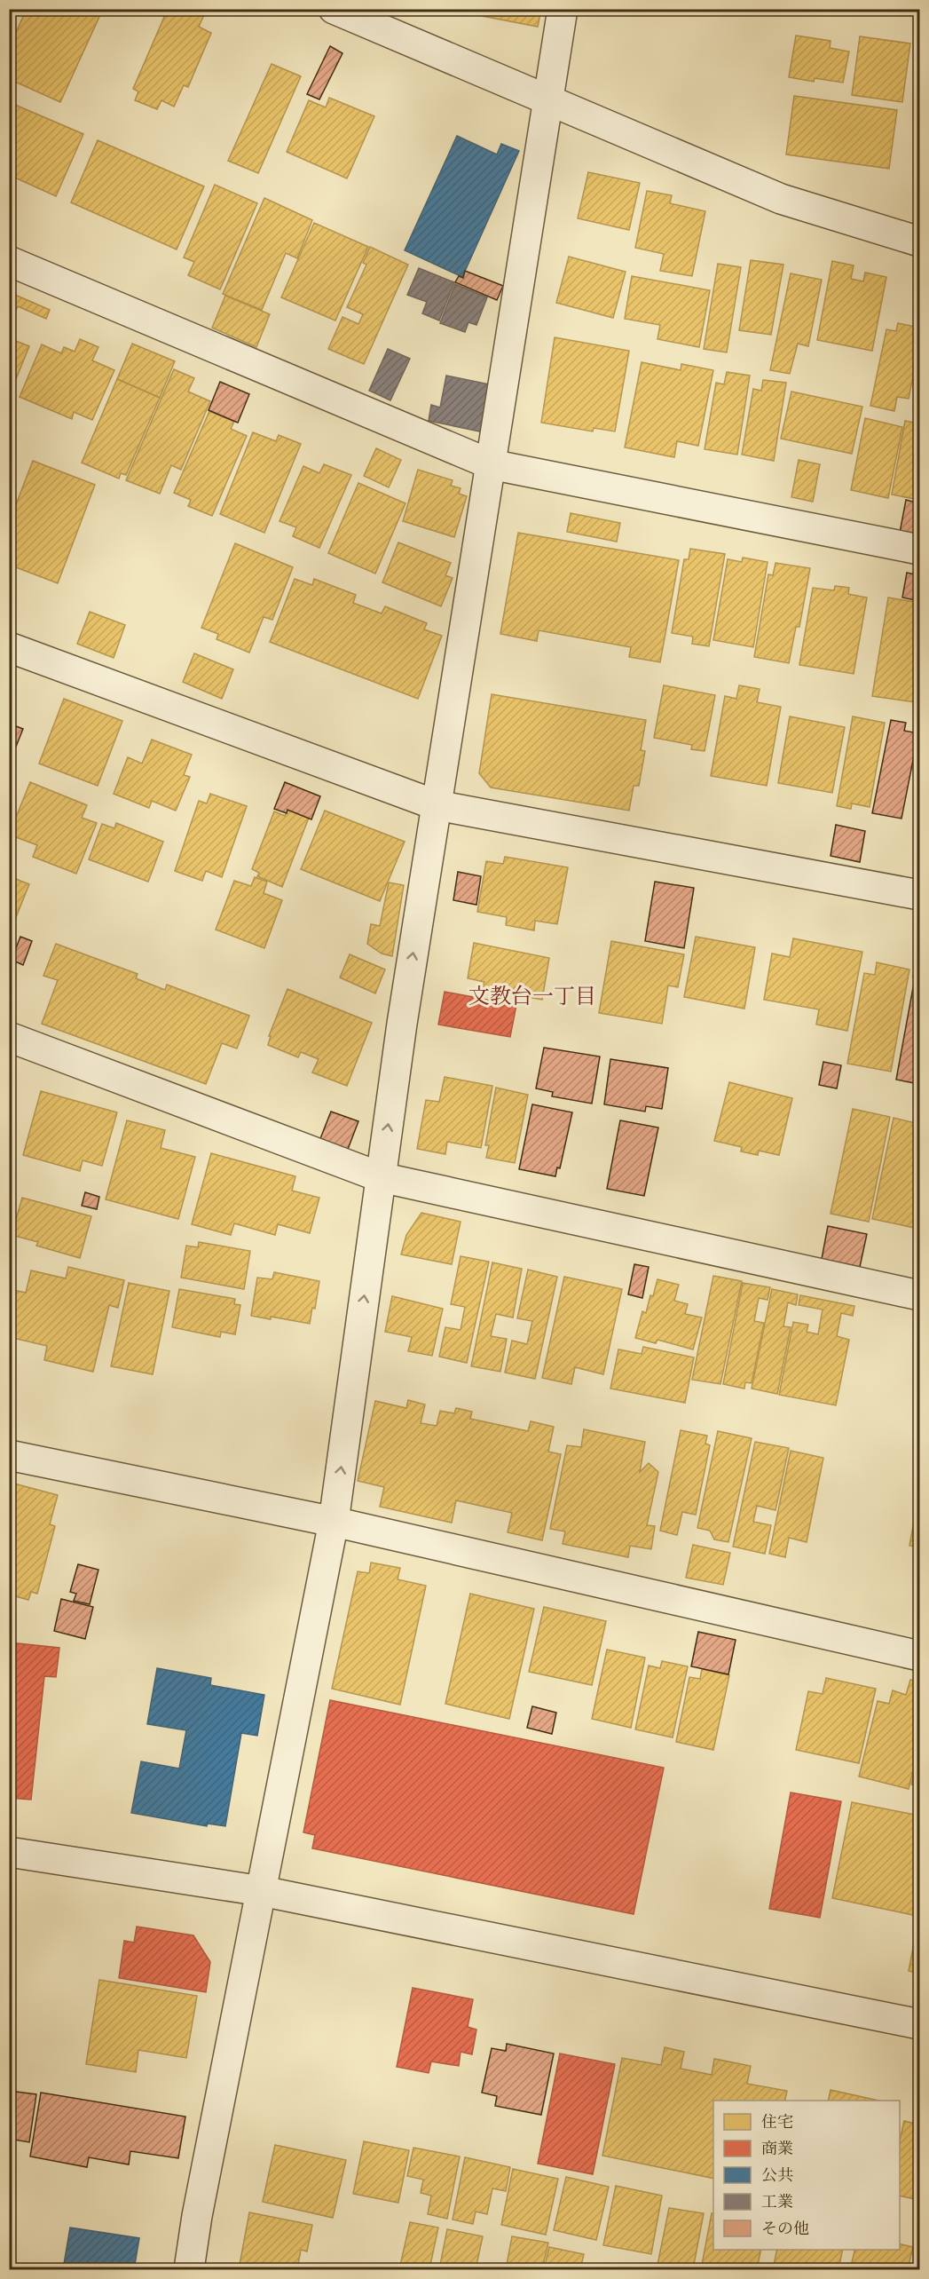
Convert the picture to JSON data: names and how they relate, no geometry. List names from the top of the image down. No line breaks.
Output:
{"districts":["文教台一丁目"],"legend":["住宅","商業","公共","工業","その他"]}
